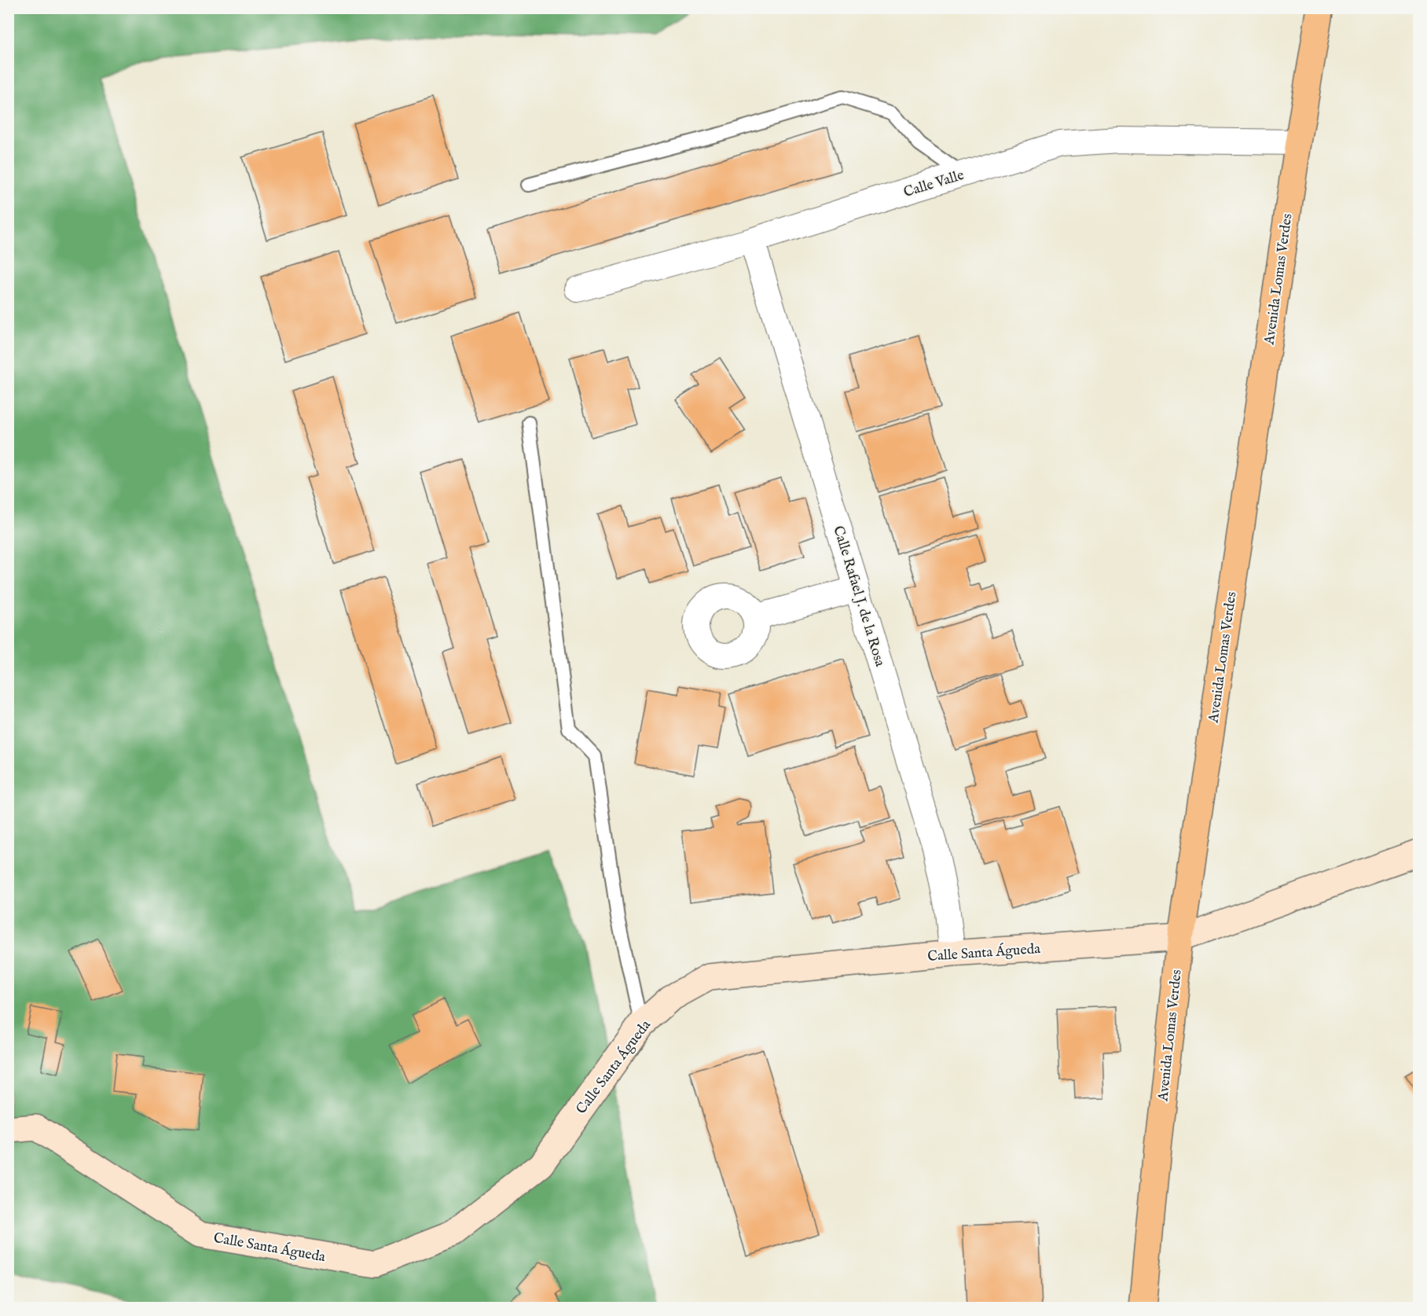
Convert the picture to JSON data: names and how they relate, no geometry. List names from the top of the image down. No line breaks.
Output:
{"streets":{"main road":["Avenida Lomas Verdes"],"street":["Calle Valle","Calle Rafael J. de la Rosa","Calle Santa Águeda"]},"crossings":[["Calle Valle","Avenida Lomas Verdes"],["Calle Valle","Calle Rafael J. de la Rosa"],["Avenida Lomas Verdes","Calle Santa Águeda"],["Calle Rafael J. de la Rosa","Calle Santa Águeda"]]}
